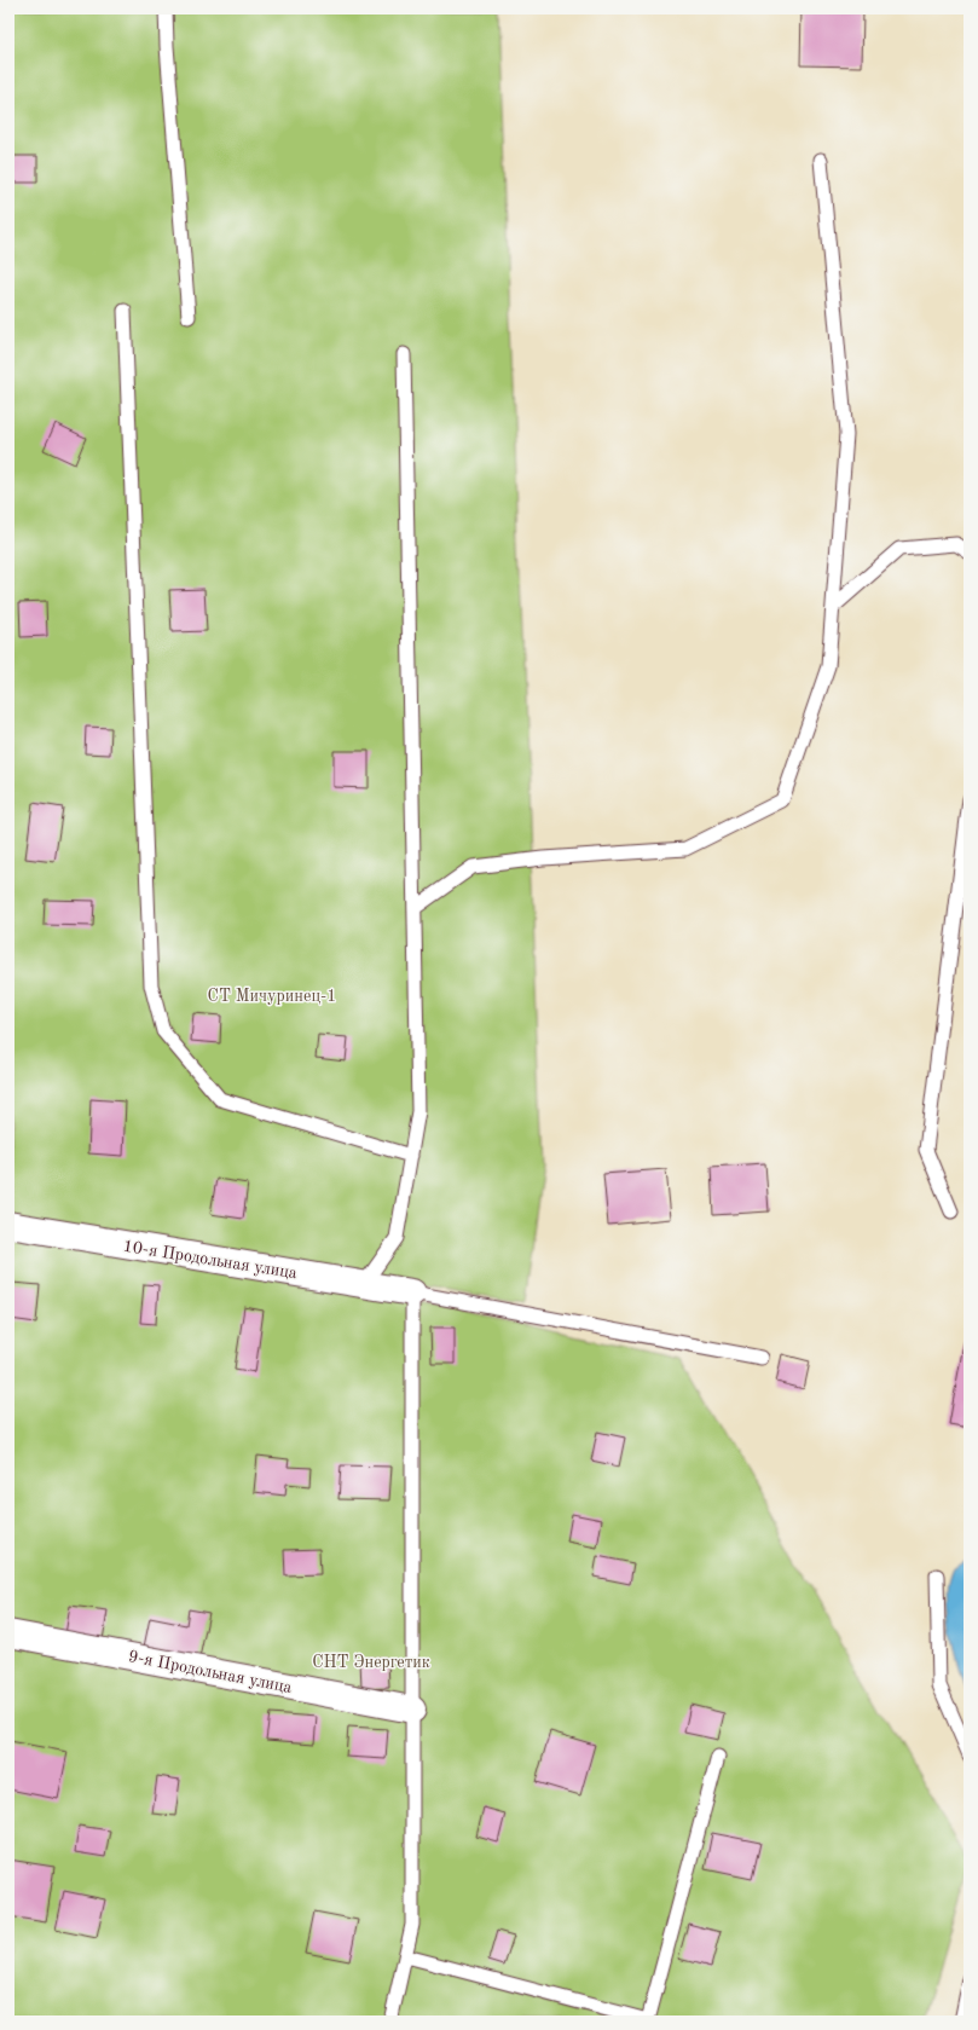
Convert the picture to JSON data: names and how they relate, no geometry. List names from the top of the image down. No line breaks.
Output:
{"streets":{"street":["10-я Продольная улица","9-я Продольная улица"]},"parks":["СТ Мичуринец-1","СНТ Энергетик"]}
